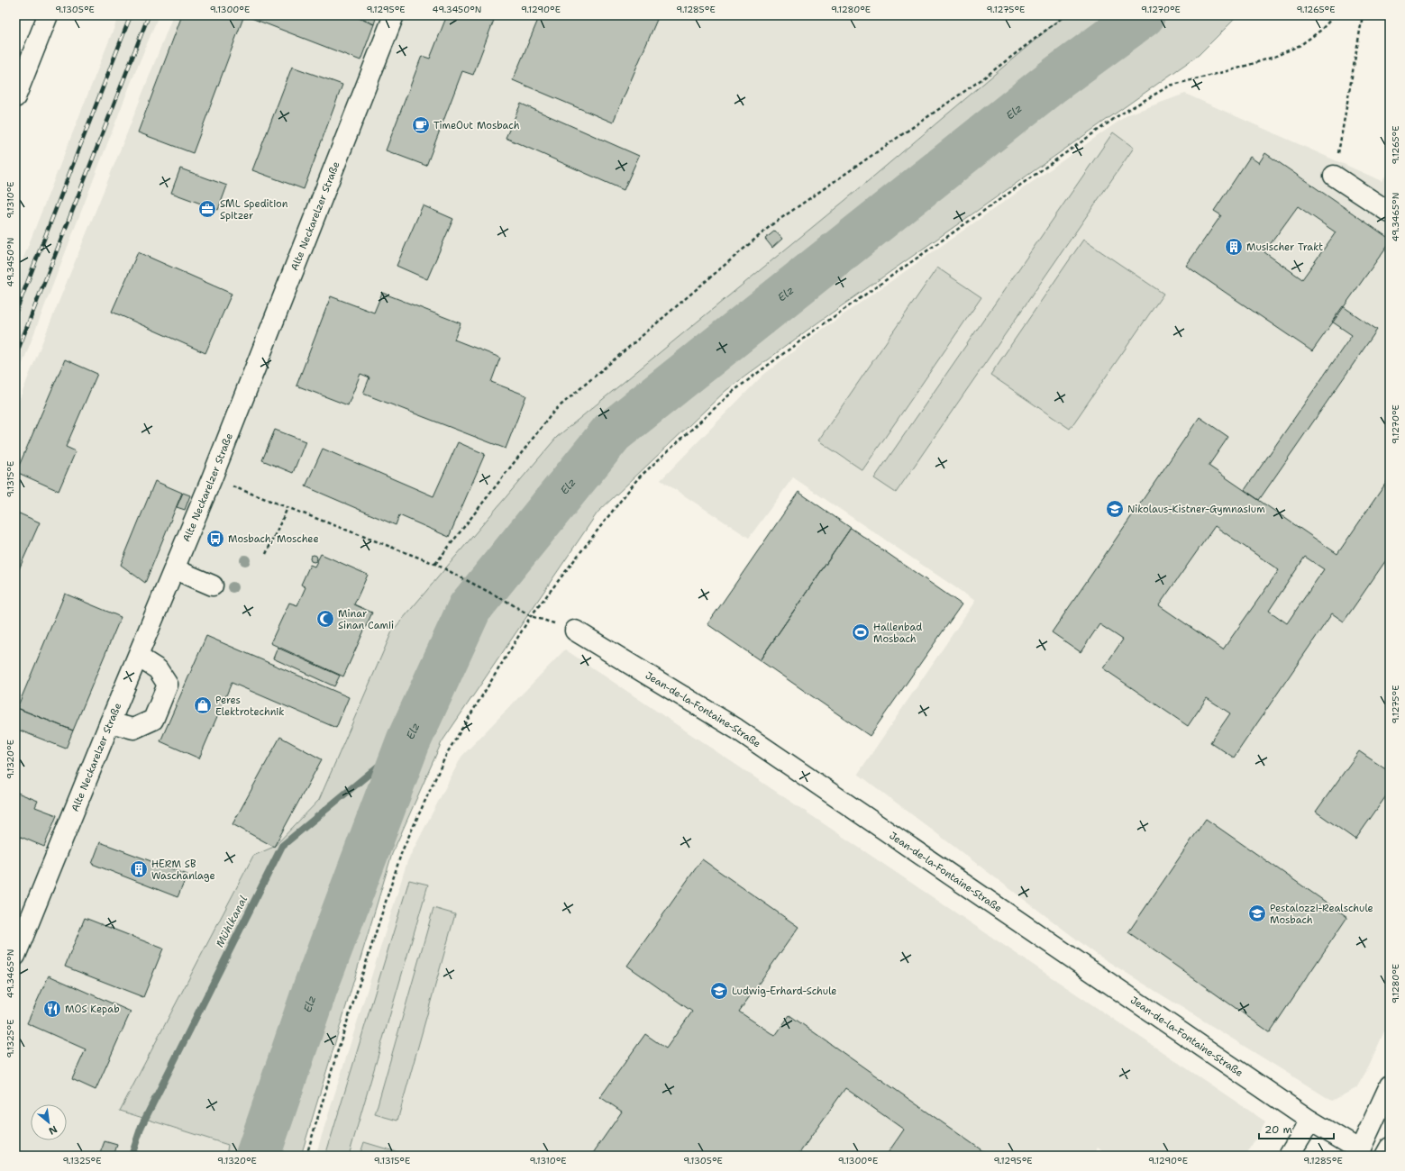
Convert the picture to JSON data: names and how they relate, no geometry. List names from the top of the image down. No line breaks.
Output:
{"streets":{"street":["Alte Neckarelzer Straße","Jean-de-la-Fontaine-Straße"]},"water":["Elz","Mühlkanal"],"places":{"cafe":["TimeOut Mosbach"],"office":["SML Spedition Spitzer"],"building":["Musischer Trakt","HERM SB Waschanlage"],"school or university":["Nikolaus-Kistner-Gymnasium","Pestalozzi-Realschule Mosbach","Ludwig-Erhard-Schule"],"bus stop":["Mosbach, Moschee"],"mosque":["Minar Sinan Camii"],"sports":["Hallenbad Mosbach"],"shop":["Peres Elektrotechnik"],"restaurant":["MOS Kepab"]},"scale_bar":"20 m","north":"bottom right","coordinates":["9.1305°E","9.1300°E","9.1295°E","49.3450°N","9.1290°E","9.1285°E","9.1280°E","9.1275°E","9.1270°E","9.1265°E","9.1310°E","49.3465°N","9.1315°E","9.1320°E","9.1325°E"]}
